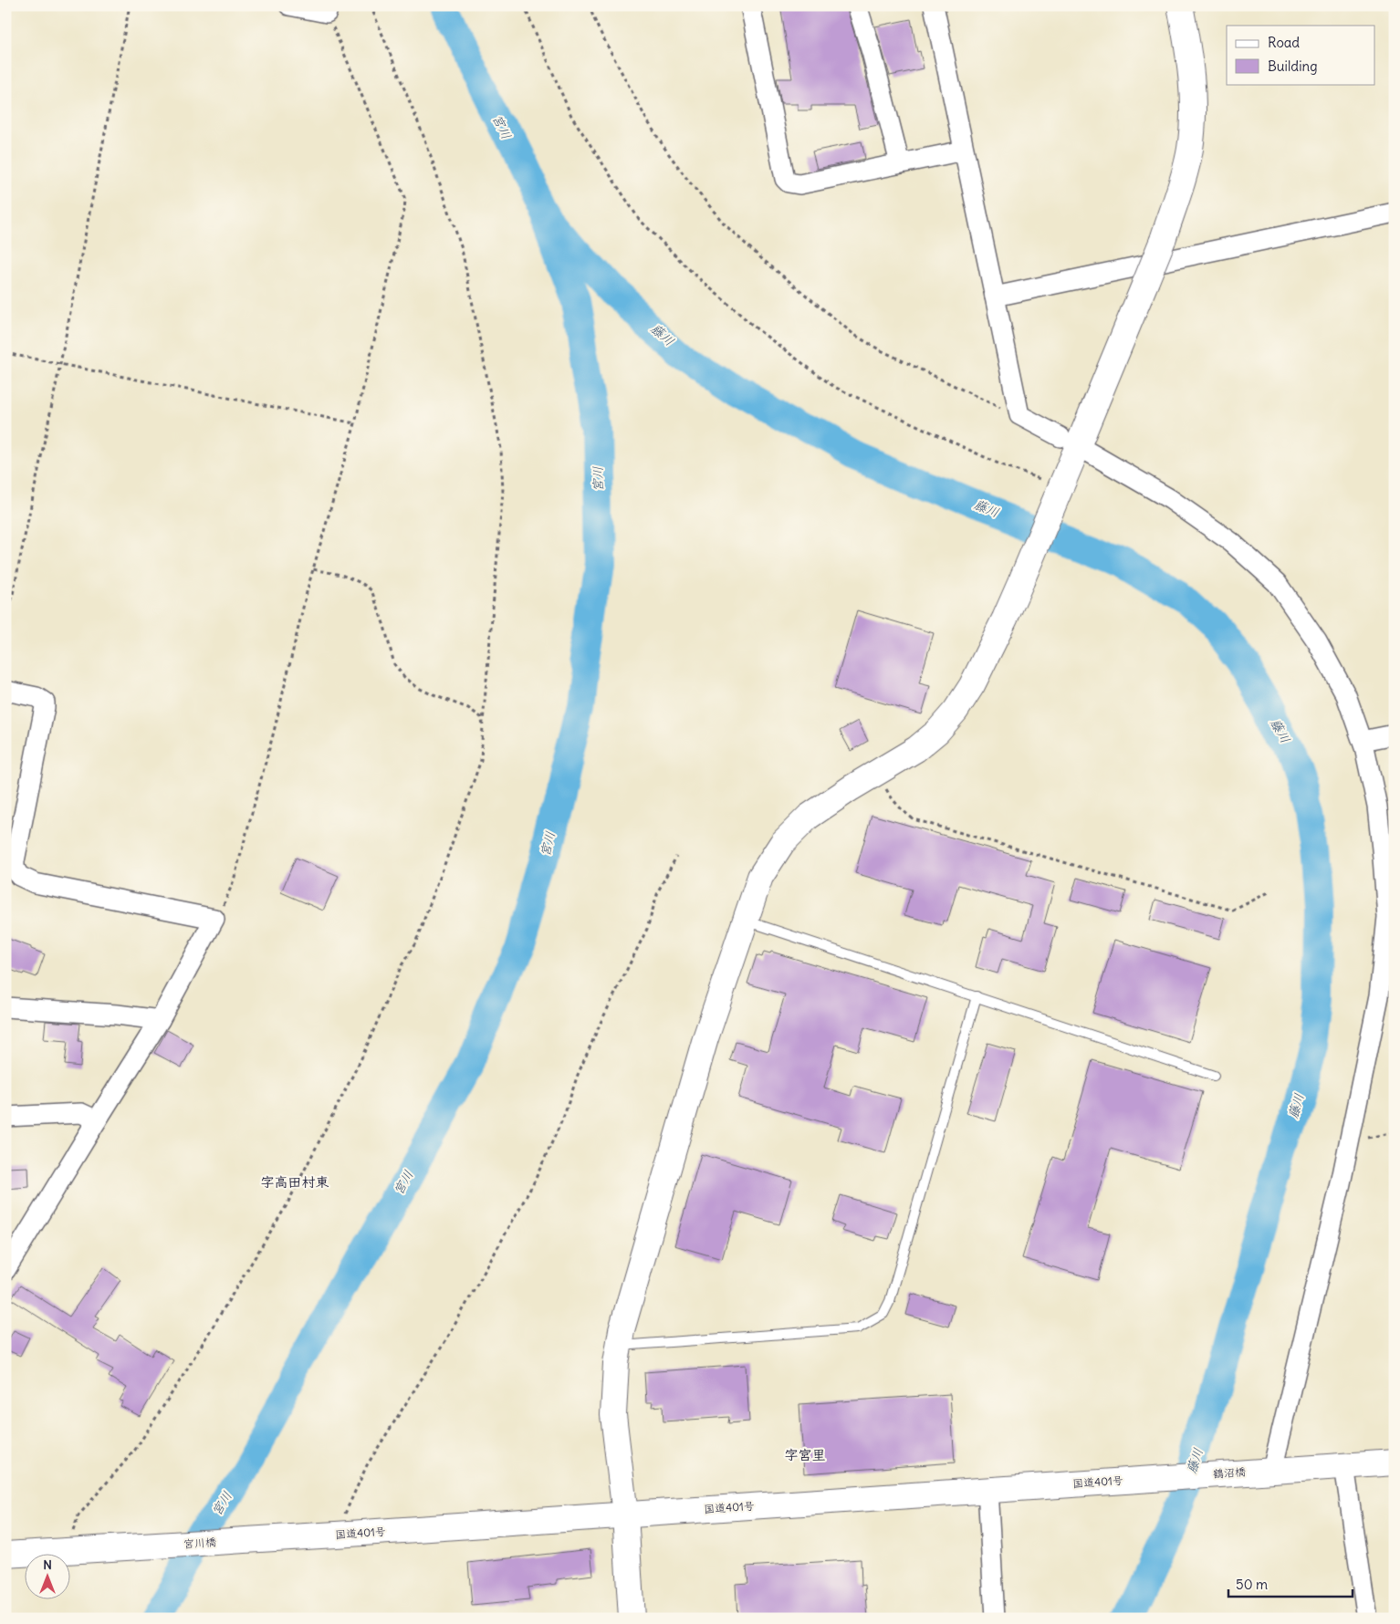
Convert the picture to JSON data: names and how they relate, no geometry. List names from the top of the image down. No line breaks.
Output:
{"streets":{"main road":["鶴沼橋","国道401号","宮川橋"]},"crossings":[["鶴沼橋","国道401号"],["国道401号","宮川橋"]],"districts":["字高田村東","字宮里"],"water":["宮川","藤川"],"legend":["Road","Building"],"scale_bar":"50 m","north":"top"}
